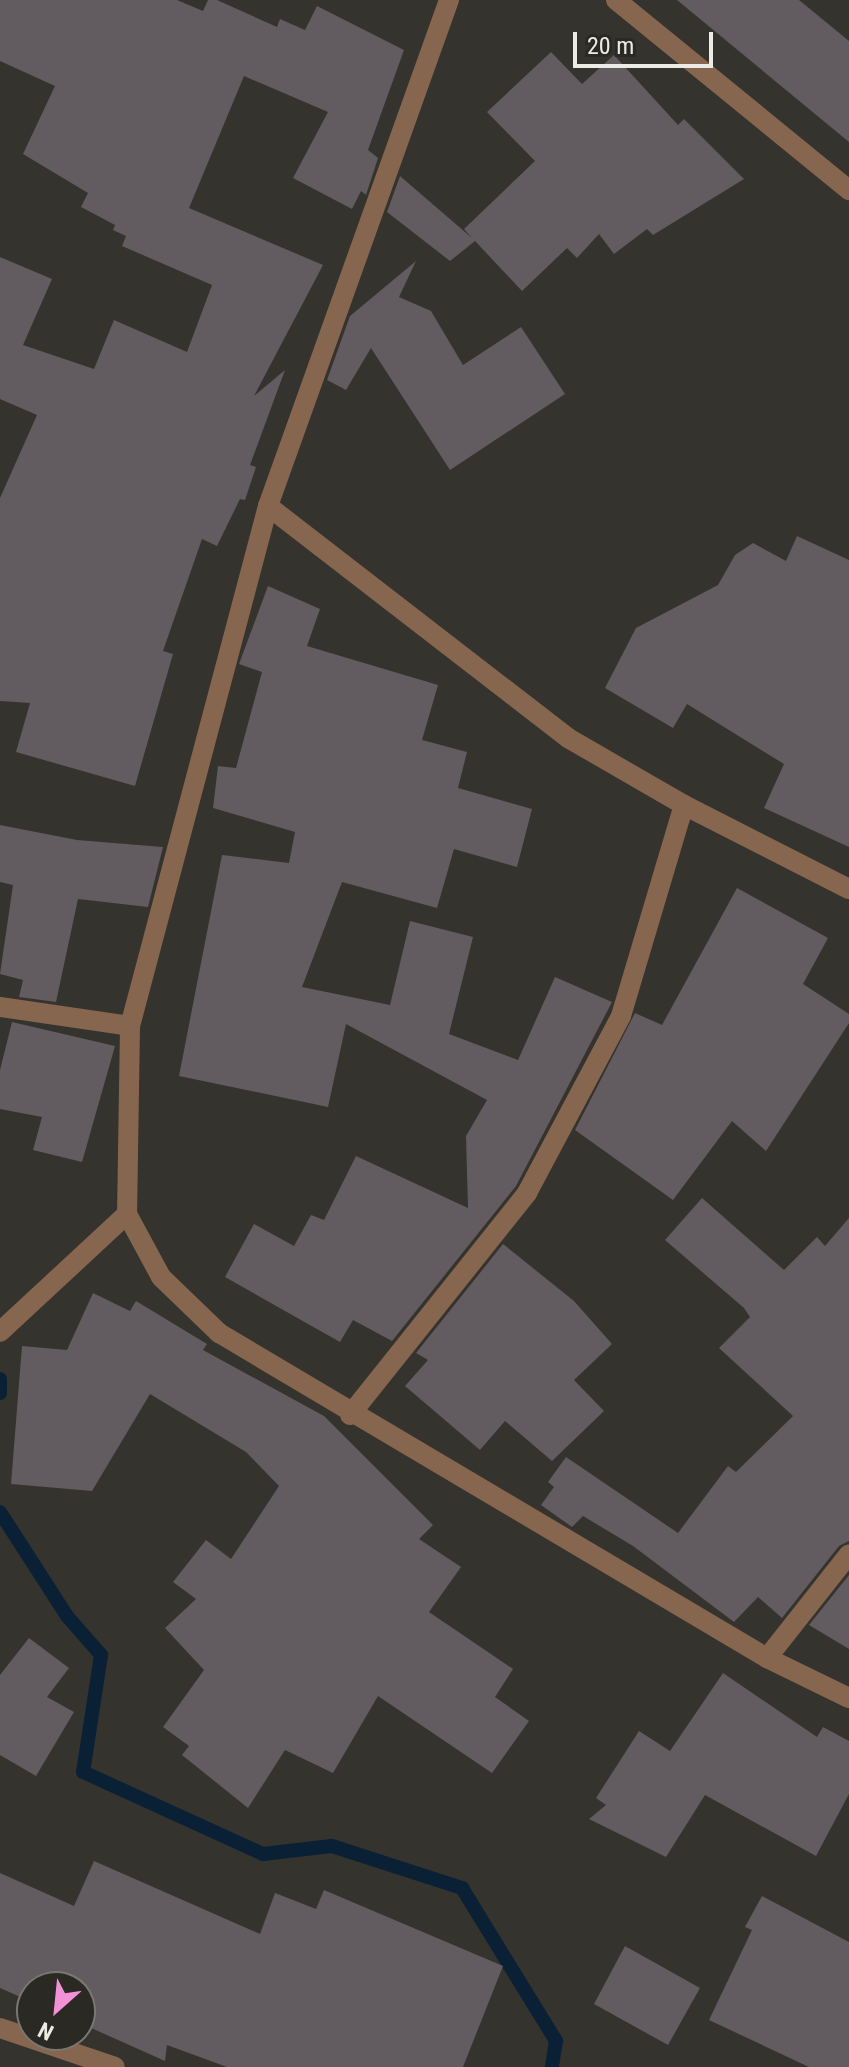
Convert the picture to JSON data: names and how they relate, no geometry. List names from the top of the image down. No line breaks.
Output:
{"scale_bar":"20 m","north":"bottom left"}
